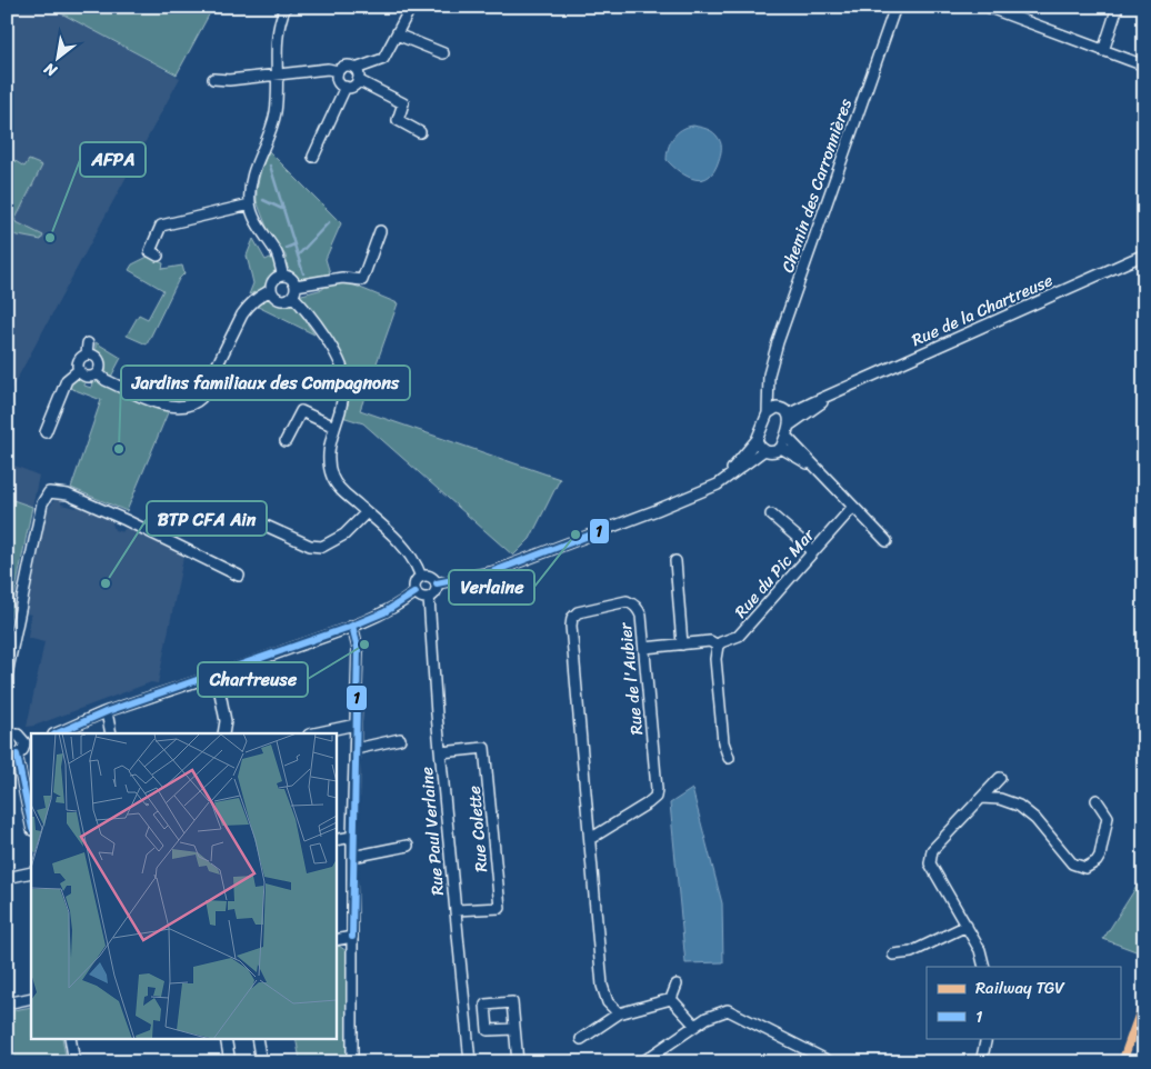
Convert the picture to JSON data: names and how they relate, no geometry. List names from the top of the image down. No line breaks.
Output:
{"streets":{"street":["Chemin des Carronnières","Rue de la Chartreuse","Rue du Pic Mar","Rue de l'Aubier","Rue Colette","Rue Paul Verlaine"]},"crossings":[["Rue Colette","Rue Paul Verlaine"]],"places":["AFPA","Jardins familiaux des Compagnons","Verlaine","BTP CFA Ain","Chartreuse"],"lines":["transit line 1","rail line TGV"],"legend":["Railway TGV","1"],"north":"bottom left"}
